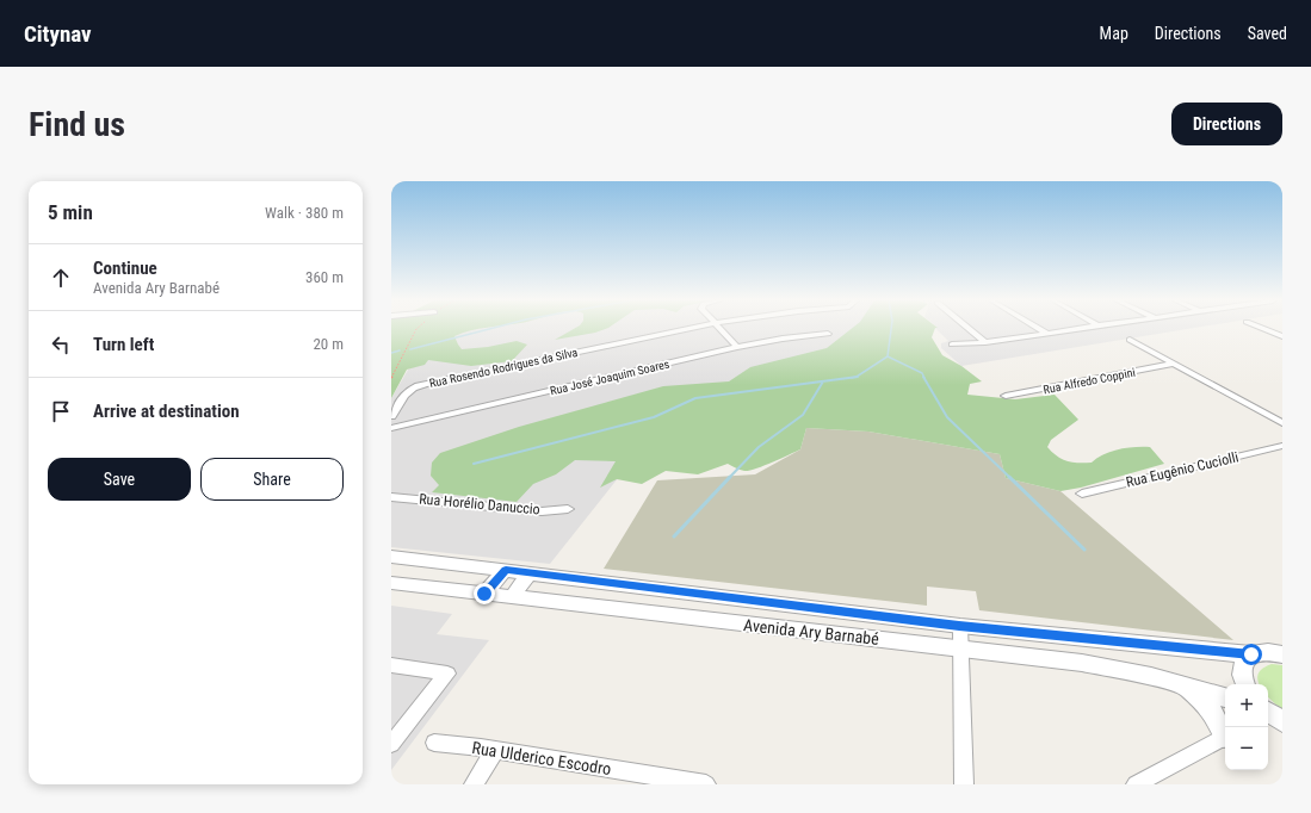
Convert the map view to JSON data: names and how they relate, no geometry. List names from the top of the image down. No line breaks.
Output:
{"streets":{"street":["Rua Rosendo Rodrigues da Silva","Rua José Joaquim Soares","Rua Alfredo Coppini","Rua Eugênio Cuciolli","Rua Horélio Danuccio","Avenida Ary Barnabé","Rua Ulderico Escodro"]},"page":{"header":"Citynav","nav":["Map","Directions","Saved"],"buttons":["Directions",["Save","Share"]],"title":"Find us","heading":["5 min","Walk · 380 m"],"list":[["Continue","Avenida Ary Barnabé","360 m"],["Turn left","20 m"],"Arrive at destination"],"map_buttons":["+","−"]}}
